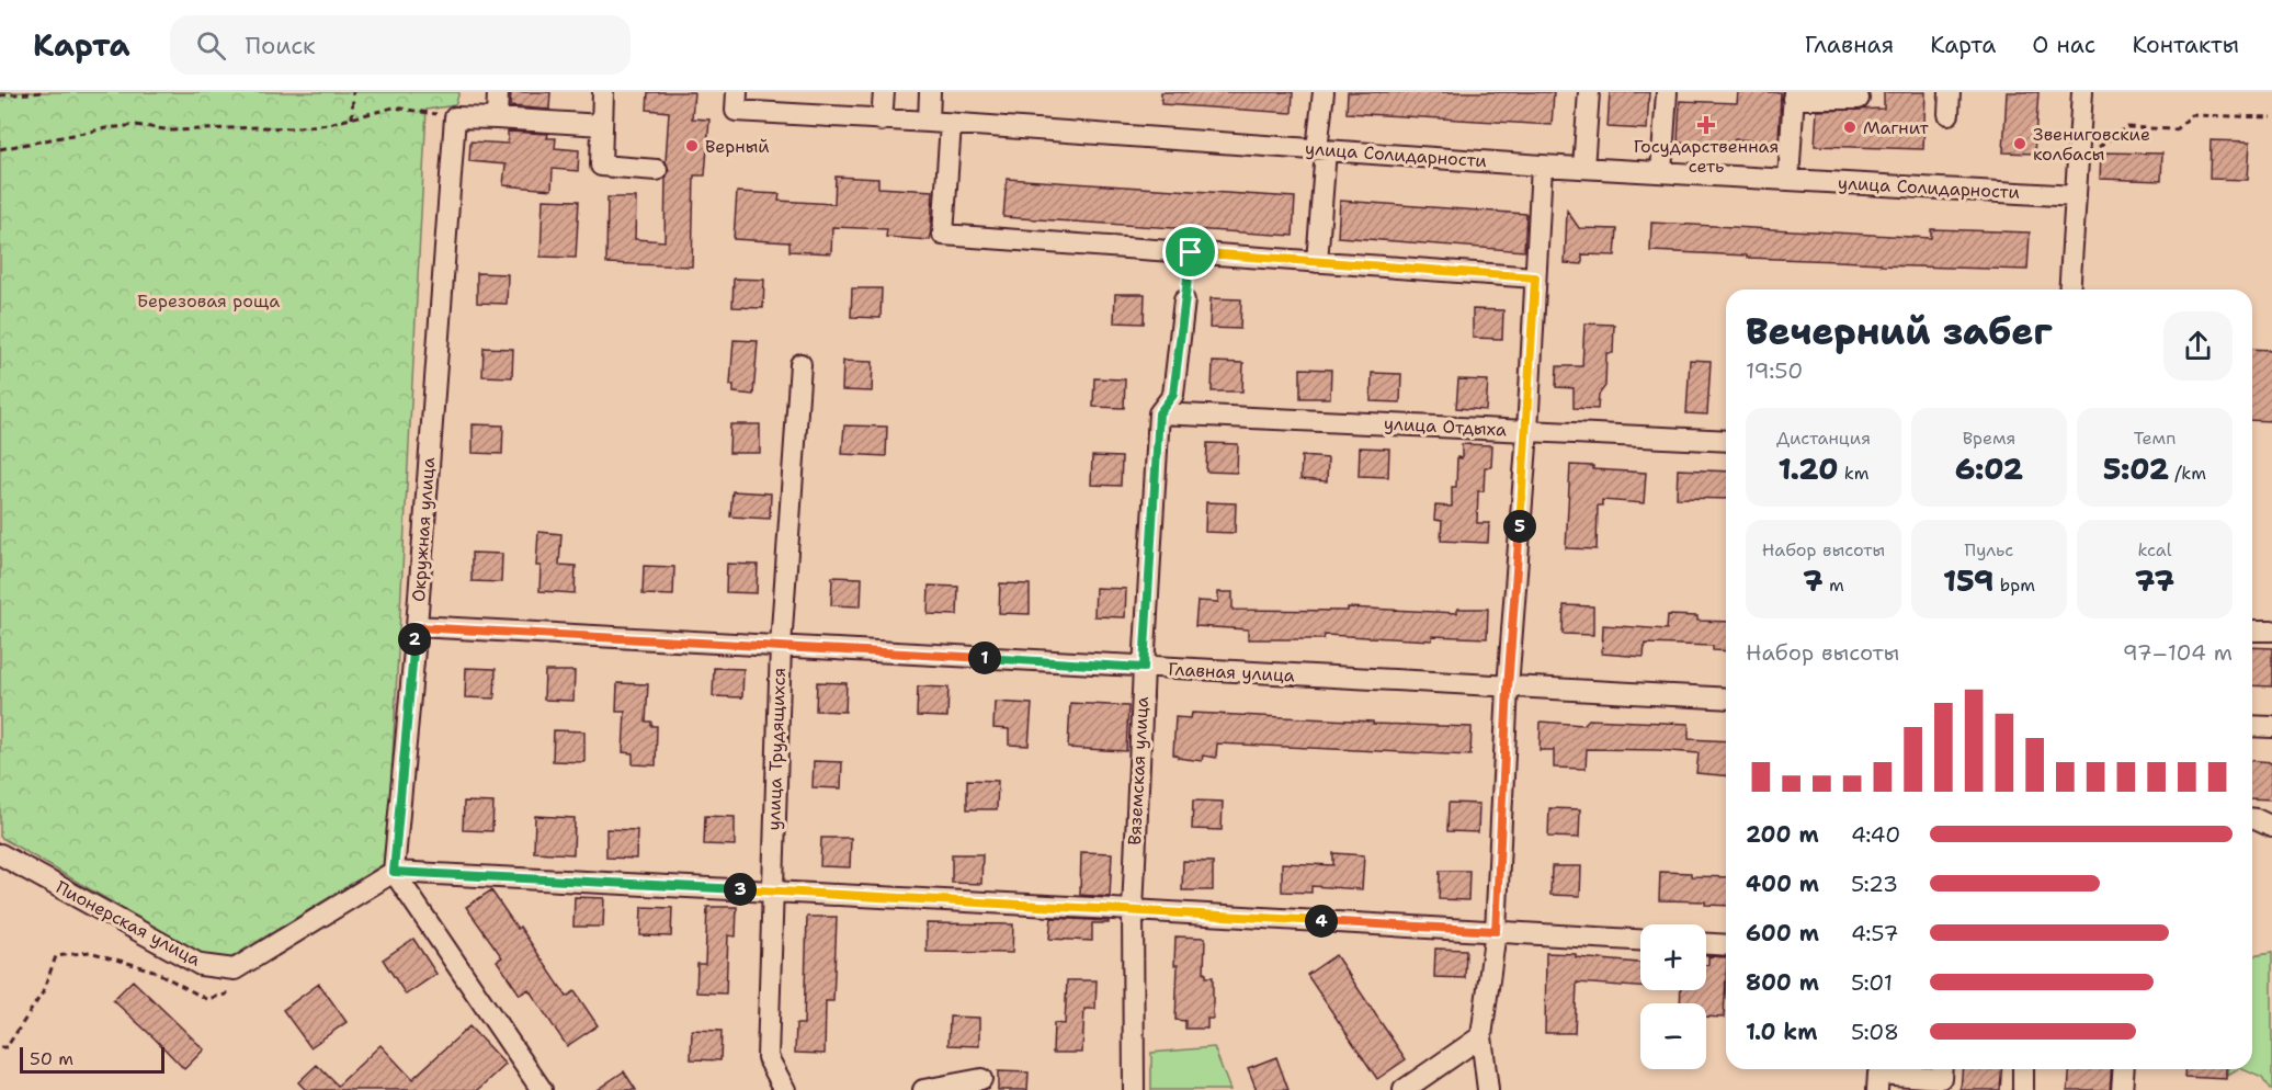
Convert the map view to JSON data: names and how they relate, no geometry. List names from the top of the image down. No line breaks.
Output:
{"streets":{"street":["улица Солидарности","улица Отдыха","Окружная улица","Главная улица","улица Трудящихся","Вяземская улица","Пионерская улица"]},"crossings":[["улица Отдыха","Вяземская улица"],["Окружная улица","Главная улица"],["Главная улица","улица Трудящихся"],["Главная улица","Вяземская улица"]],"parks":["Березовая роща"],"places":{"health":["Государственная сеть"],"other":["Магнит","Звениговские колбасы","Верный"]},"scale_bar":"50 m","page":{"header":"Карта","search":"Поиск","nav":["Главная","Карта","О нас","Контакты"],"heading":["Вечерний забег","19:50"],"stats":[["Дистанция","1.20 km"],["Время","6:02"],["Темп","5:02 /km"],["Набор высоты","7 m"],["Пульс","159 bpm"],["kcal","77"]],"pins":["5","2","1","3","4"],"chart":["Набор высоты","97–104 m"],"list":[{"name":"200 m","note":"4:40"},{"name":"400 m","note":"5:23"},{"name":"600 m","note":"4:57"},{"name":"800 m","note":"5:01"},{"name":"1.0 km","note":"5:08"}],"map_buttons":["+","−"],"scale":"50 m"}}
